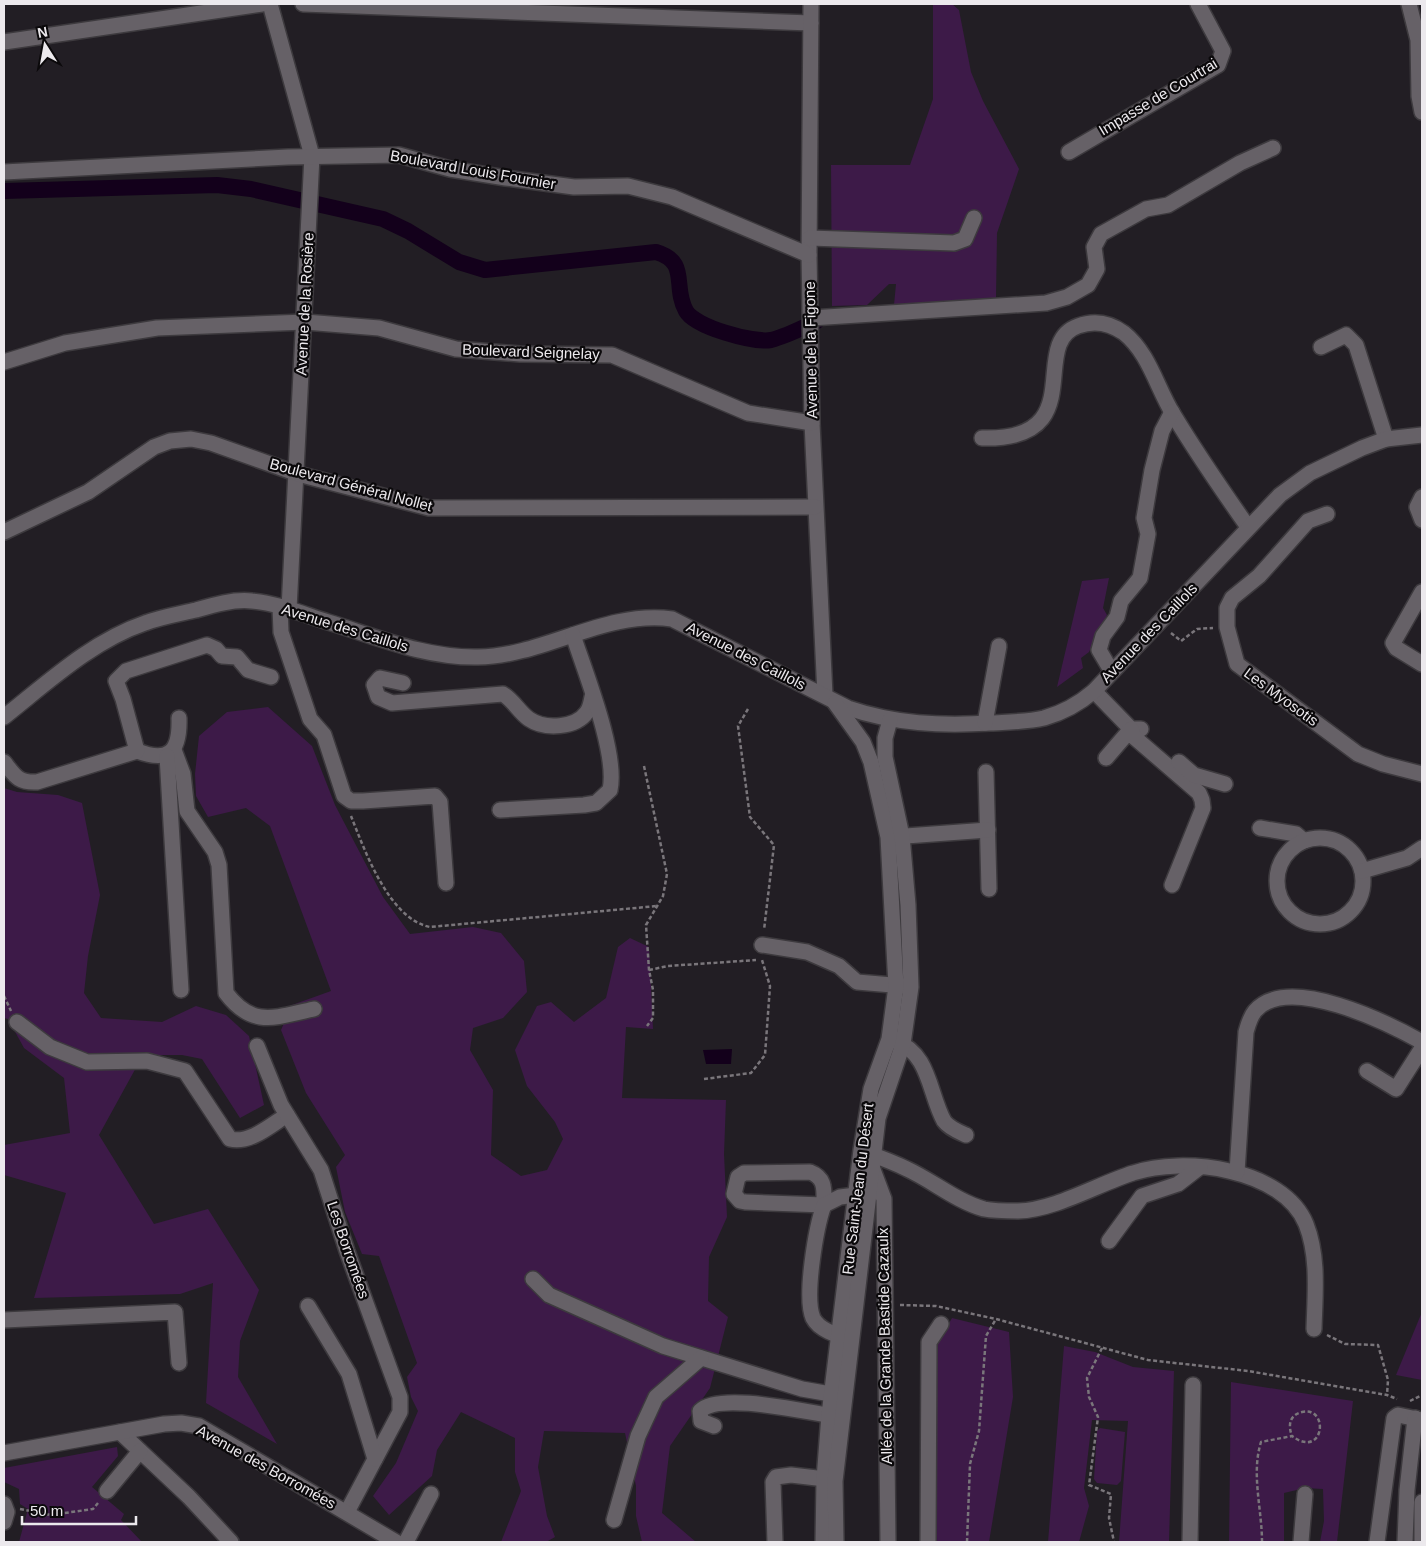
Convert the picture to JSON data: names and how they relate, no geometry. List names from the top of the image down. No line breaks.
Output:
{"streets":{"street":["Impasse de Courtrai","Boulevard Louis Fournier","Avenue de la Rosière","Avenue de la Figone","Boulevard Seignelay","Boulevard Général Nollet","Avenue des Caillols","Les Myosotis","Rue Saint-Jean du Désert","Les Borromées","Allée de la Grande Bastide Cazaulx","Avenue des Borromées"]},"crossings":[["Boulevard Louis Fournier","Avenue de la Rosière"],["Boulevard Louis Fournier","Avenue de la Figone"],["Avenue de la Rosière","Boulevard Seignelay"],["Avenue de la Rosière","Boulevard Général Nollet"],["Avenue de la Rosière","Avenue des Caillols"],["Avenue de la Figone","Boulevard Seignelay"],["Avenue de la Figone","Boulevard Général Nollet"],["Avenue de la Figone","Avenue des Caillols"],["Avenue de la Figone","Rue Saint-Jean du Désert"],["Avenue des Caillols","Rue Saint-Jean du Désert"],["Rue Saint-Jean du Désert","Allée de la Grande Bastide Cazaulx"],["Les Borromées","Avenue des Borromées"]],"scale_bar":"50 m","north":"top"}
